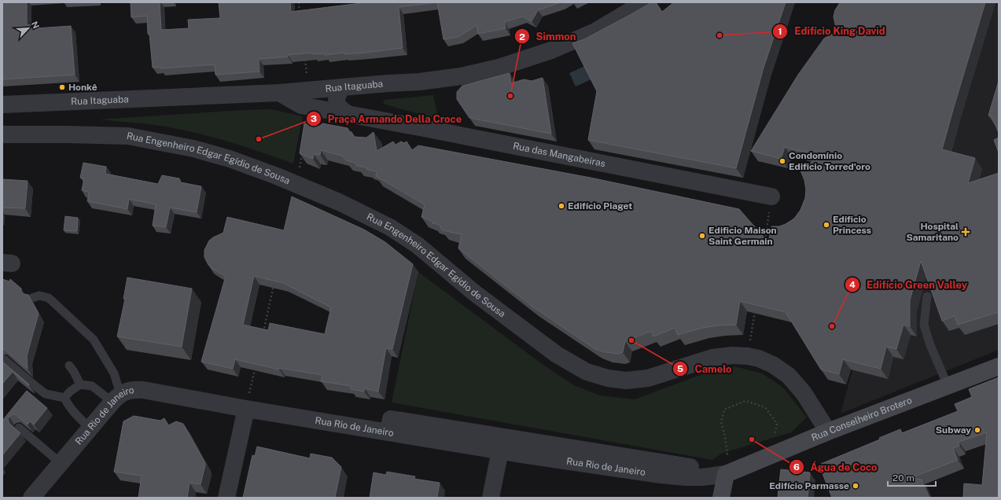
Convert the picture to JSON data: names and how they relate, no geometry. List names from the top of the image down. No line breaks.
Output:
{"streets":{"street":["Rua Itaguaba","Rua das Mangabeiras","Rua Engenheiro Edgar Egídio de Sousa","Rua Rio de Janeiro","Rua Conselheiro Brotero"]},"crossings":[["Rua Itaguaba","Rua das Mangabeiras"],["Rua Engenheiro Edgar Egídio de Sousa","Rua Conselheiro Brotero"],["Rua Rio de Janeiro","Rua Conselheiro Brotero"]],"places":{"other":["Edifício King David","Honkê","Simmon","Praça Armando Della Croce","Condomínio Edificio Torred'oro","Edifício Piaget","Edificio Princess","Edificio Maison Saint Germain","Edifício Green Valley","Camelo","Subway","Água de Coco","Edifício Parmasse"],"health":["Hospital Samaritano"]},"scale_bar":"20 m","north":"top right"}
